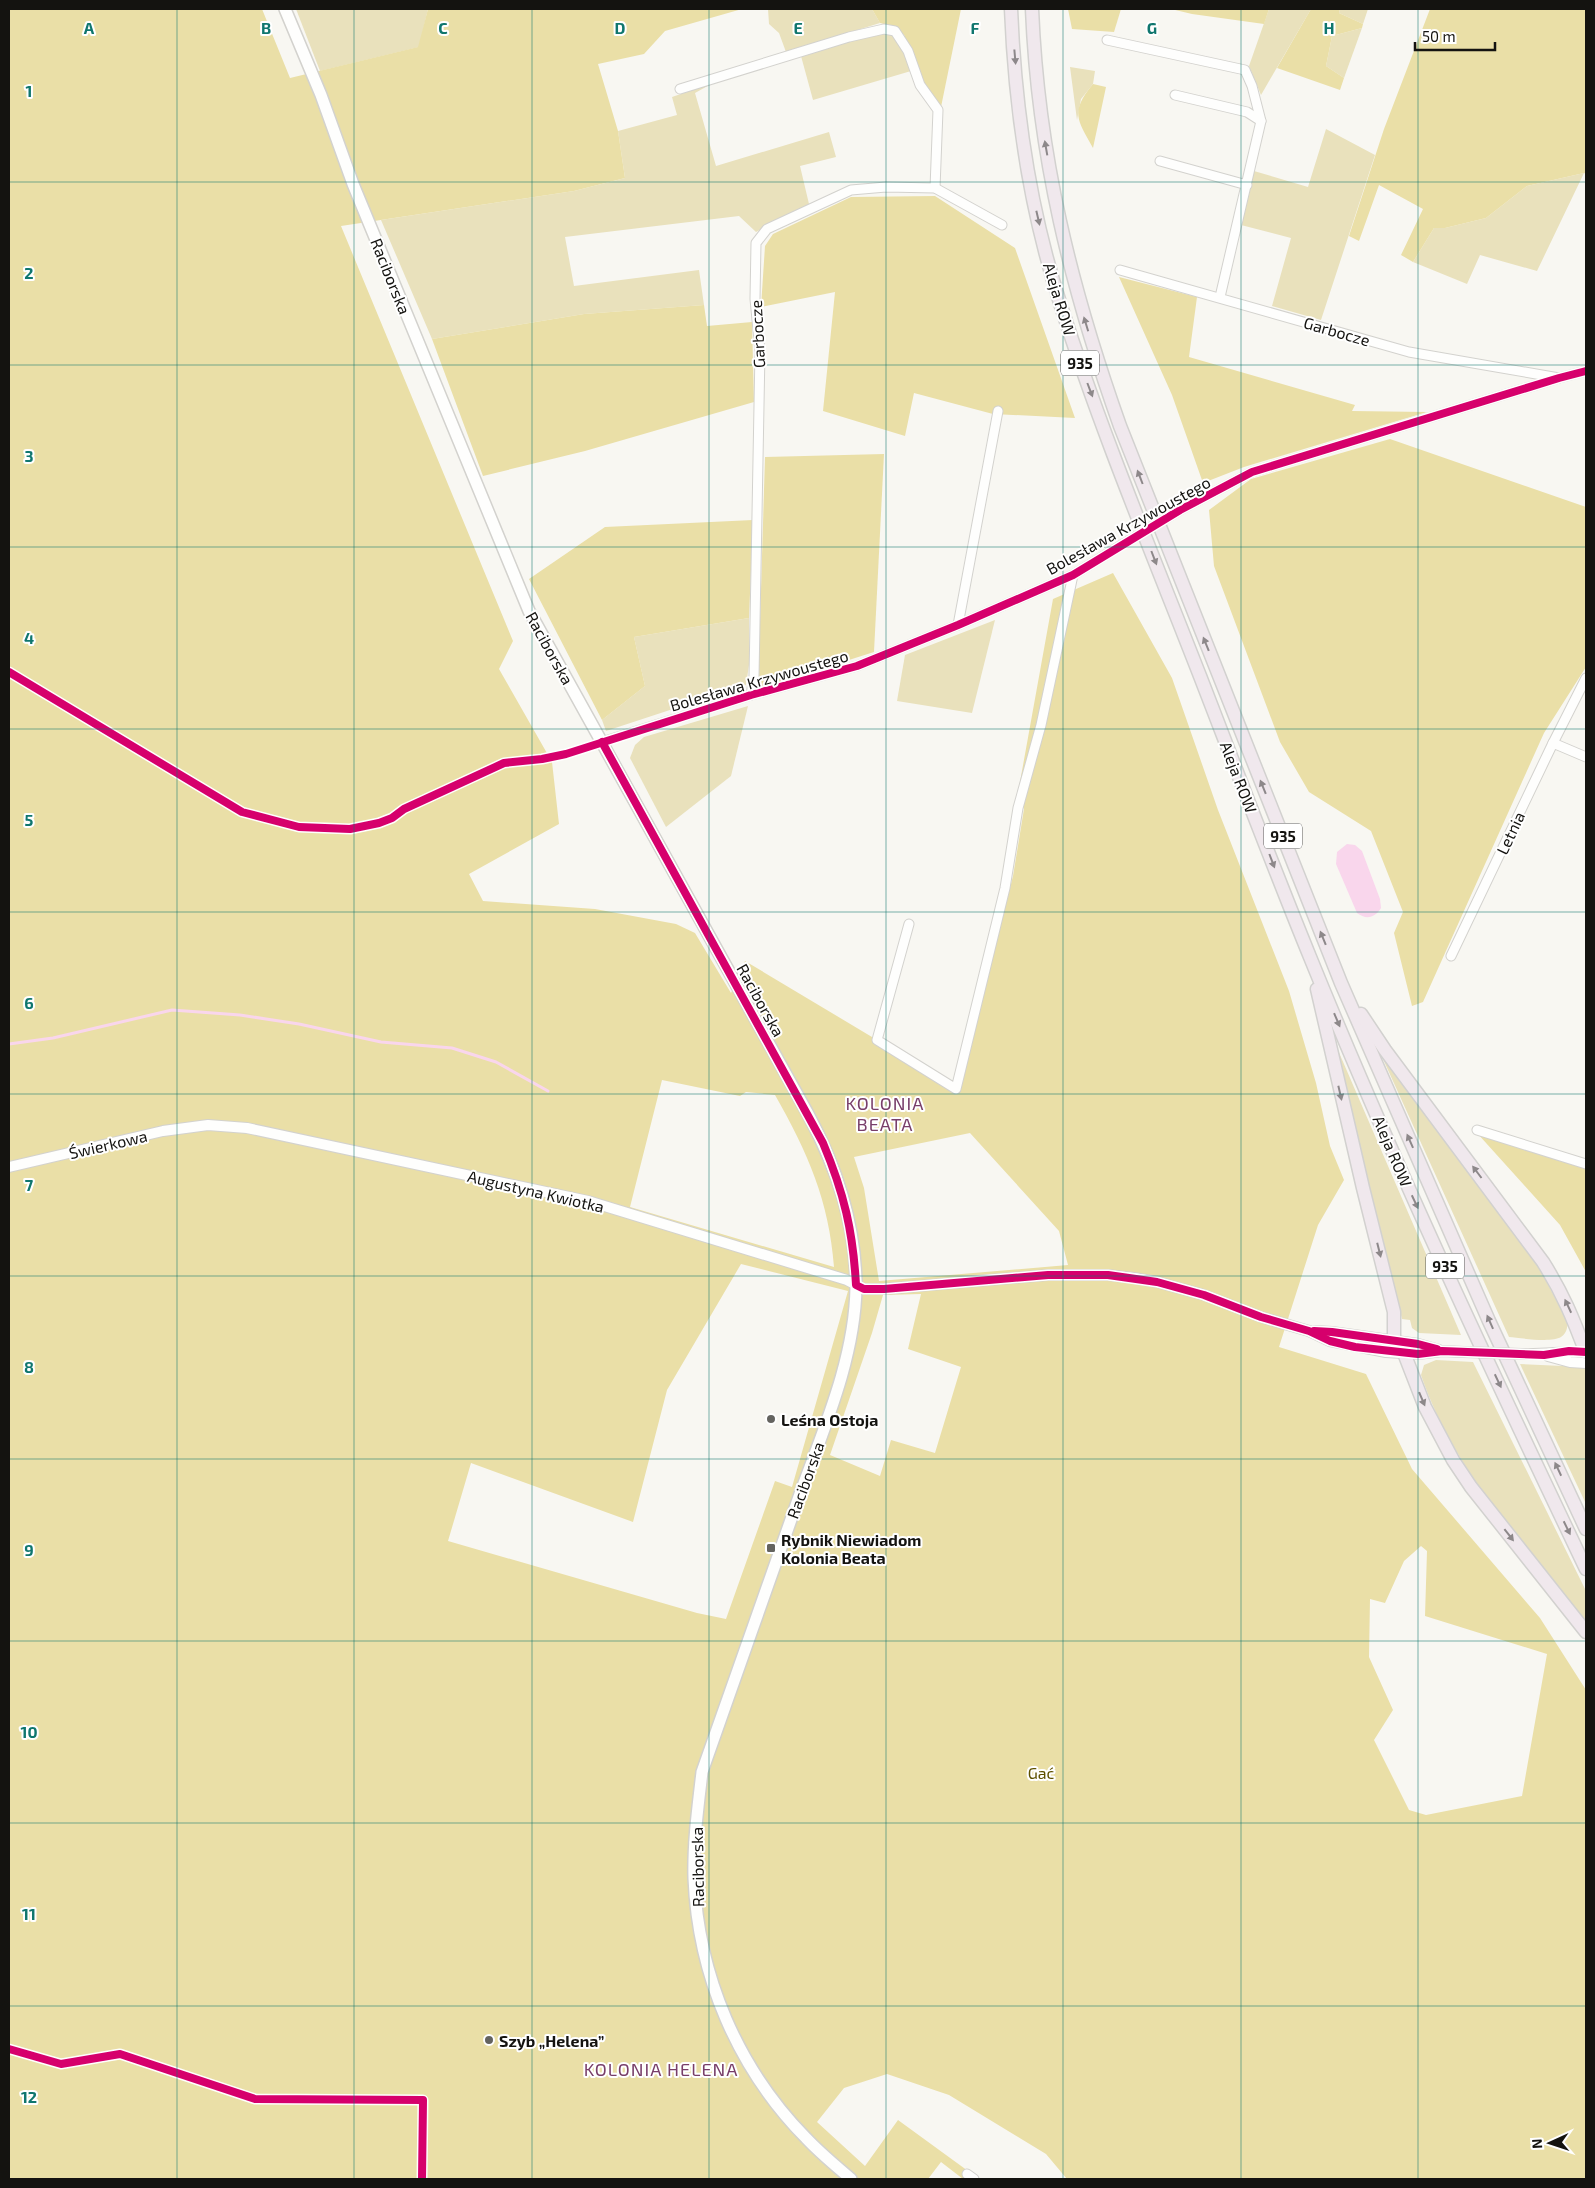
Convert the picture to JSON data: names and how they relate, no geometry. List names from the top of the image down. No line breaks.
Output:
{"streets":{"main road":["Raciborska","Aleja ROW","935"],"street":["Garbocze","Bolesława Krzywoustego","Letnia","Świerkowa","Augustyna Kwiotka"]},"crossings":[["Raciborska","Bolesława Krzywoustego"],["Raciborska","Augustyna Kwiotka"],["Garbocze","Bolesława Krzywoustego"],["Świerkowa","Augustyna Kwiotka"]],"districts":["KOLONIA BEATA","KOLONIA HELENA"],"parks":["Gać"],"places":{"other":["Leśna Ostoja","Szyb „Helena”"],"transit":["Rybnik Niewiadom Kolonia Beata"]},"scale_bar":"50 m","north":"left","grid":{"columns":["A","B","C","D","E","F","G","H"],"rows":["1","2","3","4","5","6","7","8","9","10","11","12"]}}
